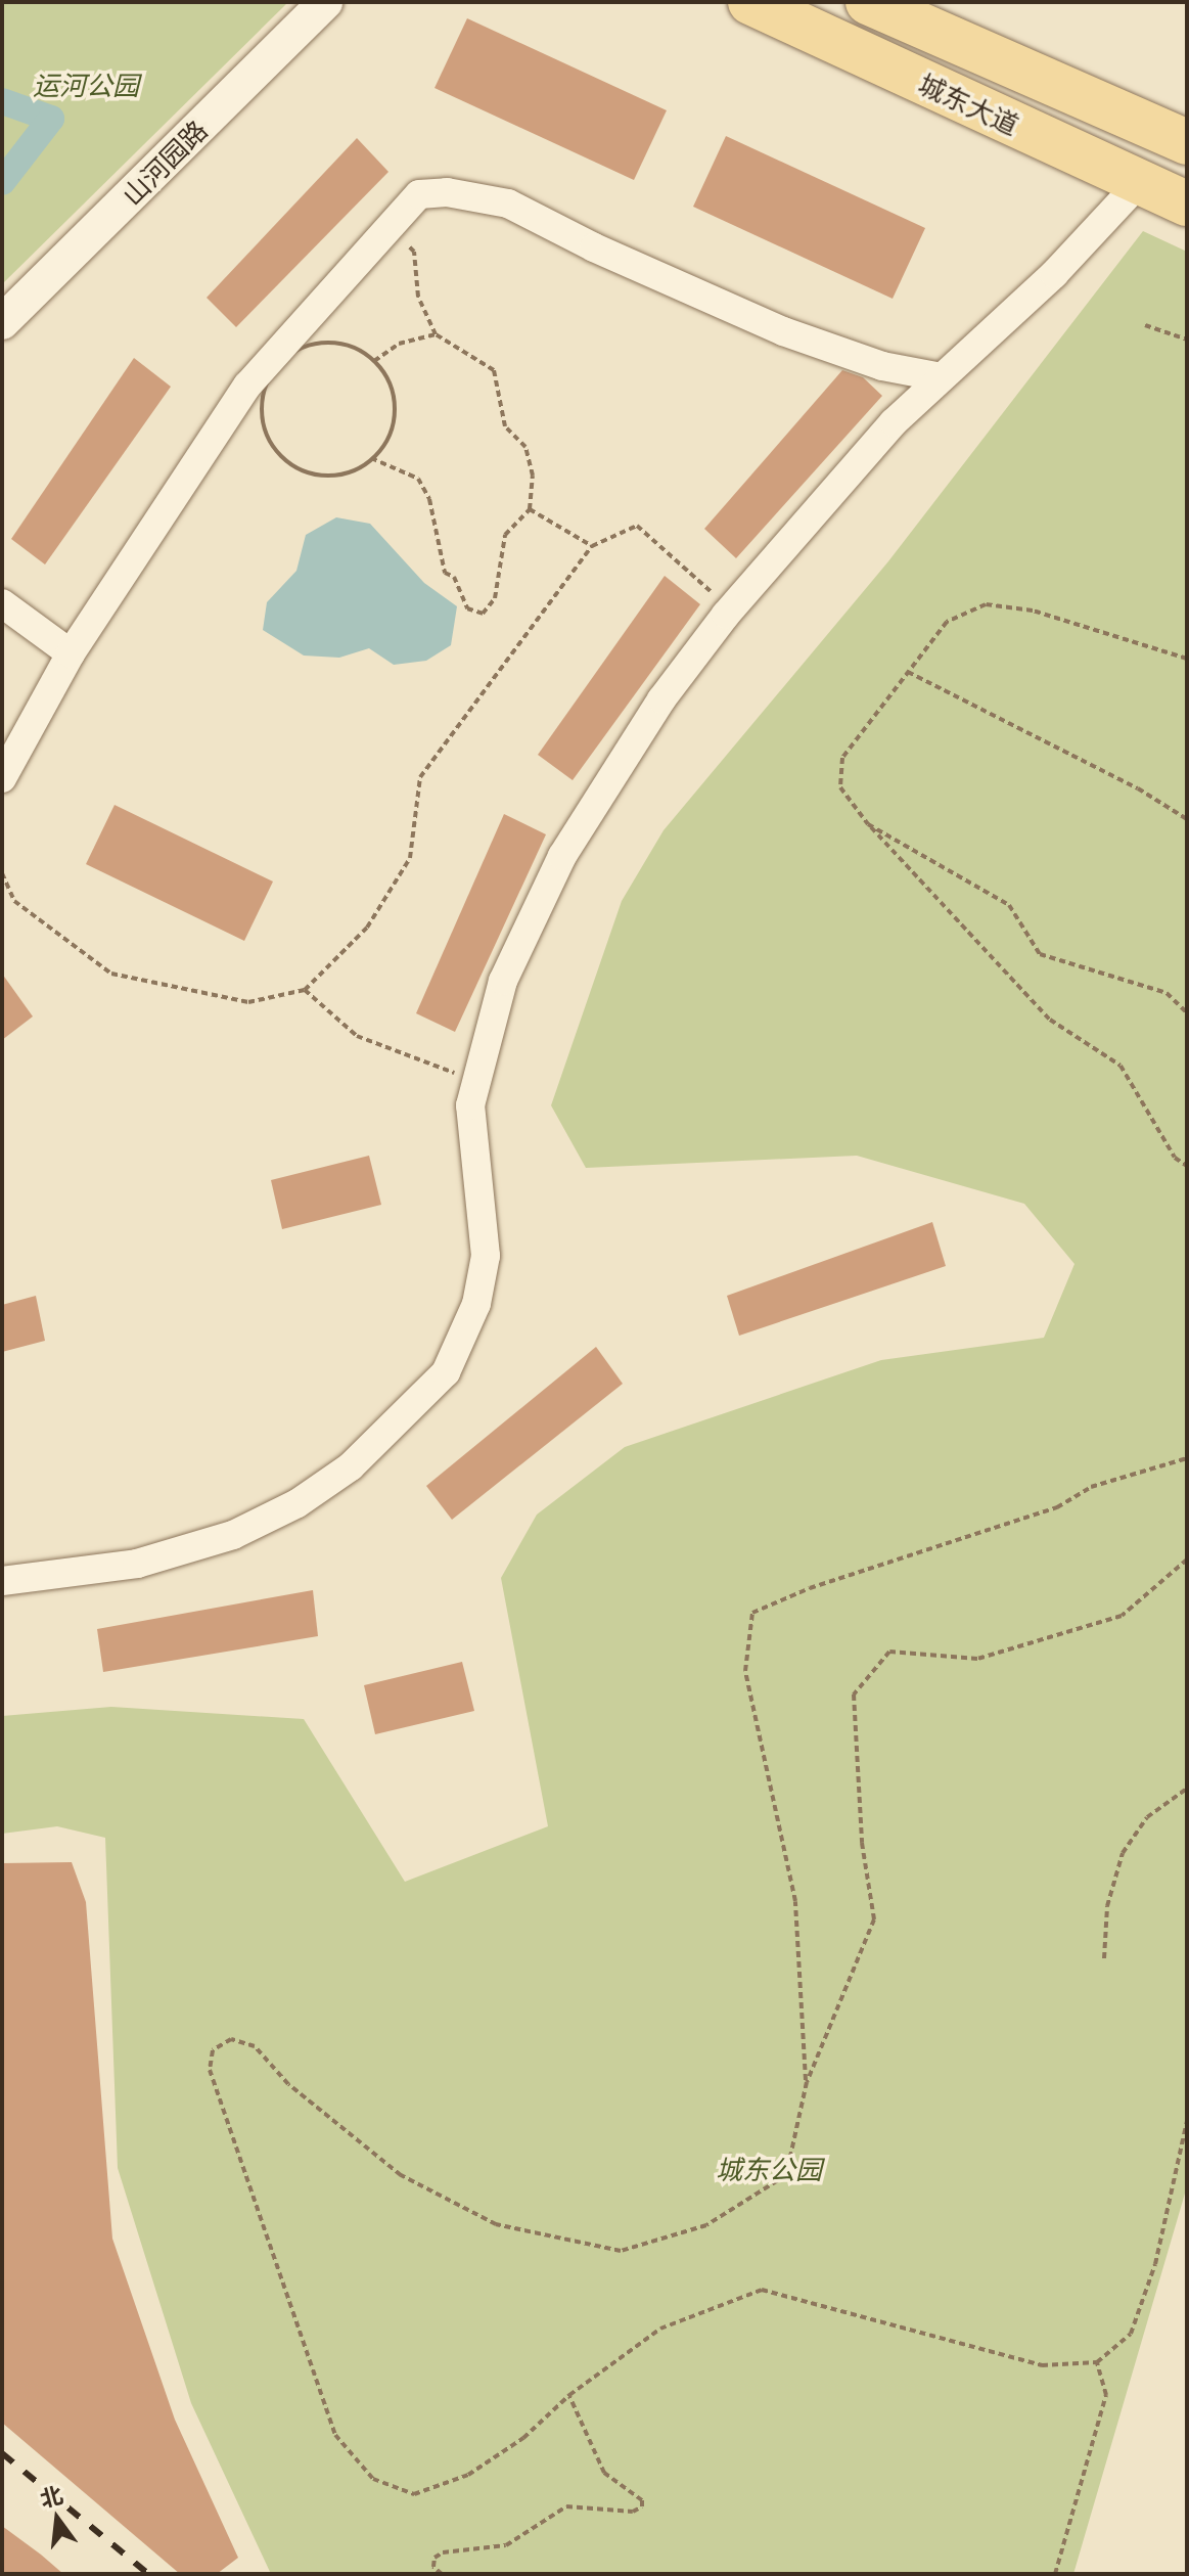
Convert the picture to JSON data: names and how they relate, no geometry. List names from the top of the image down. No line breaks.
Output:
{"streets":{"main road":["城东大道"],"street":["山河园路"]},"parks":["运河公园","城东公园"],"north":"top"}
